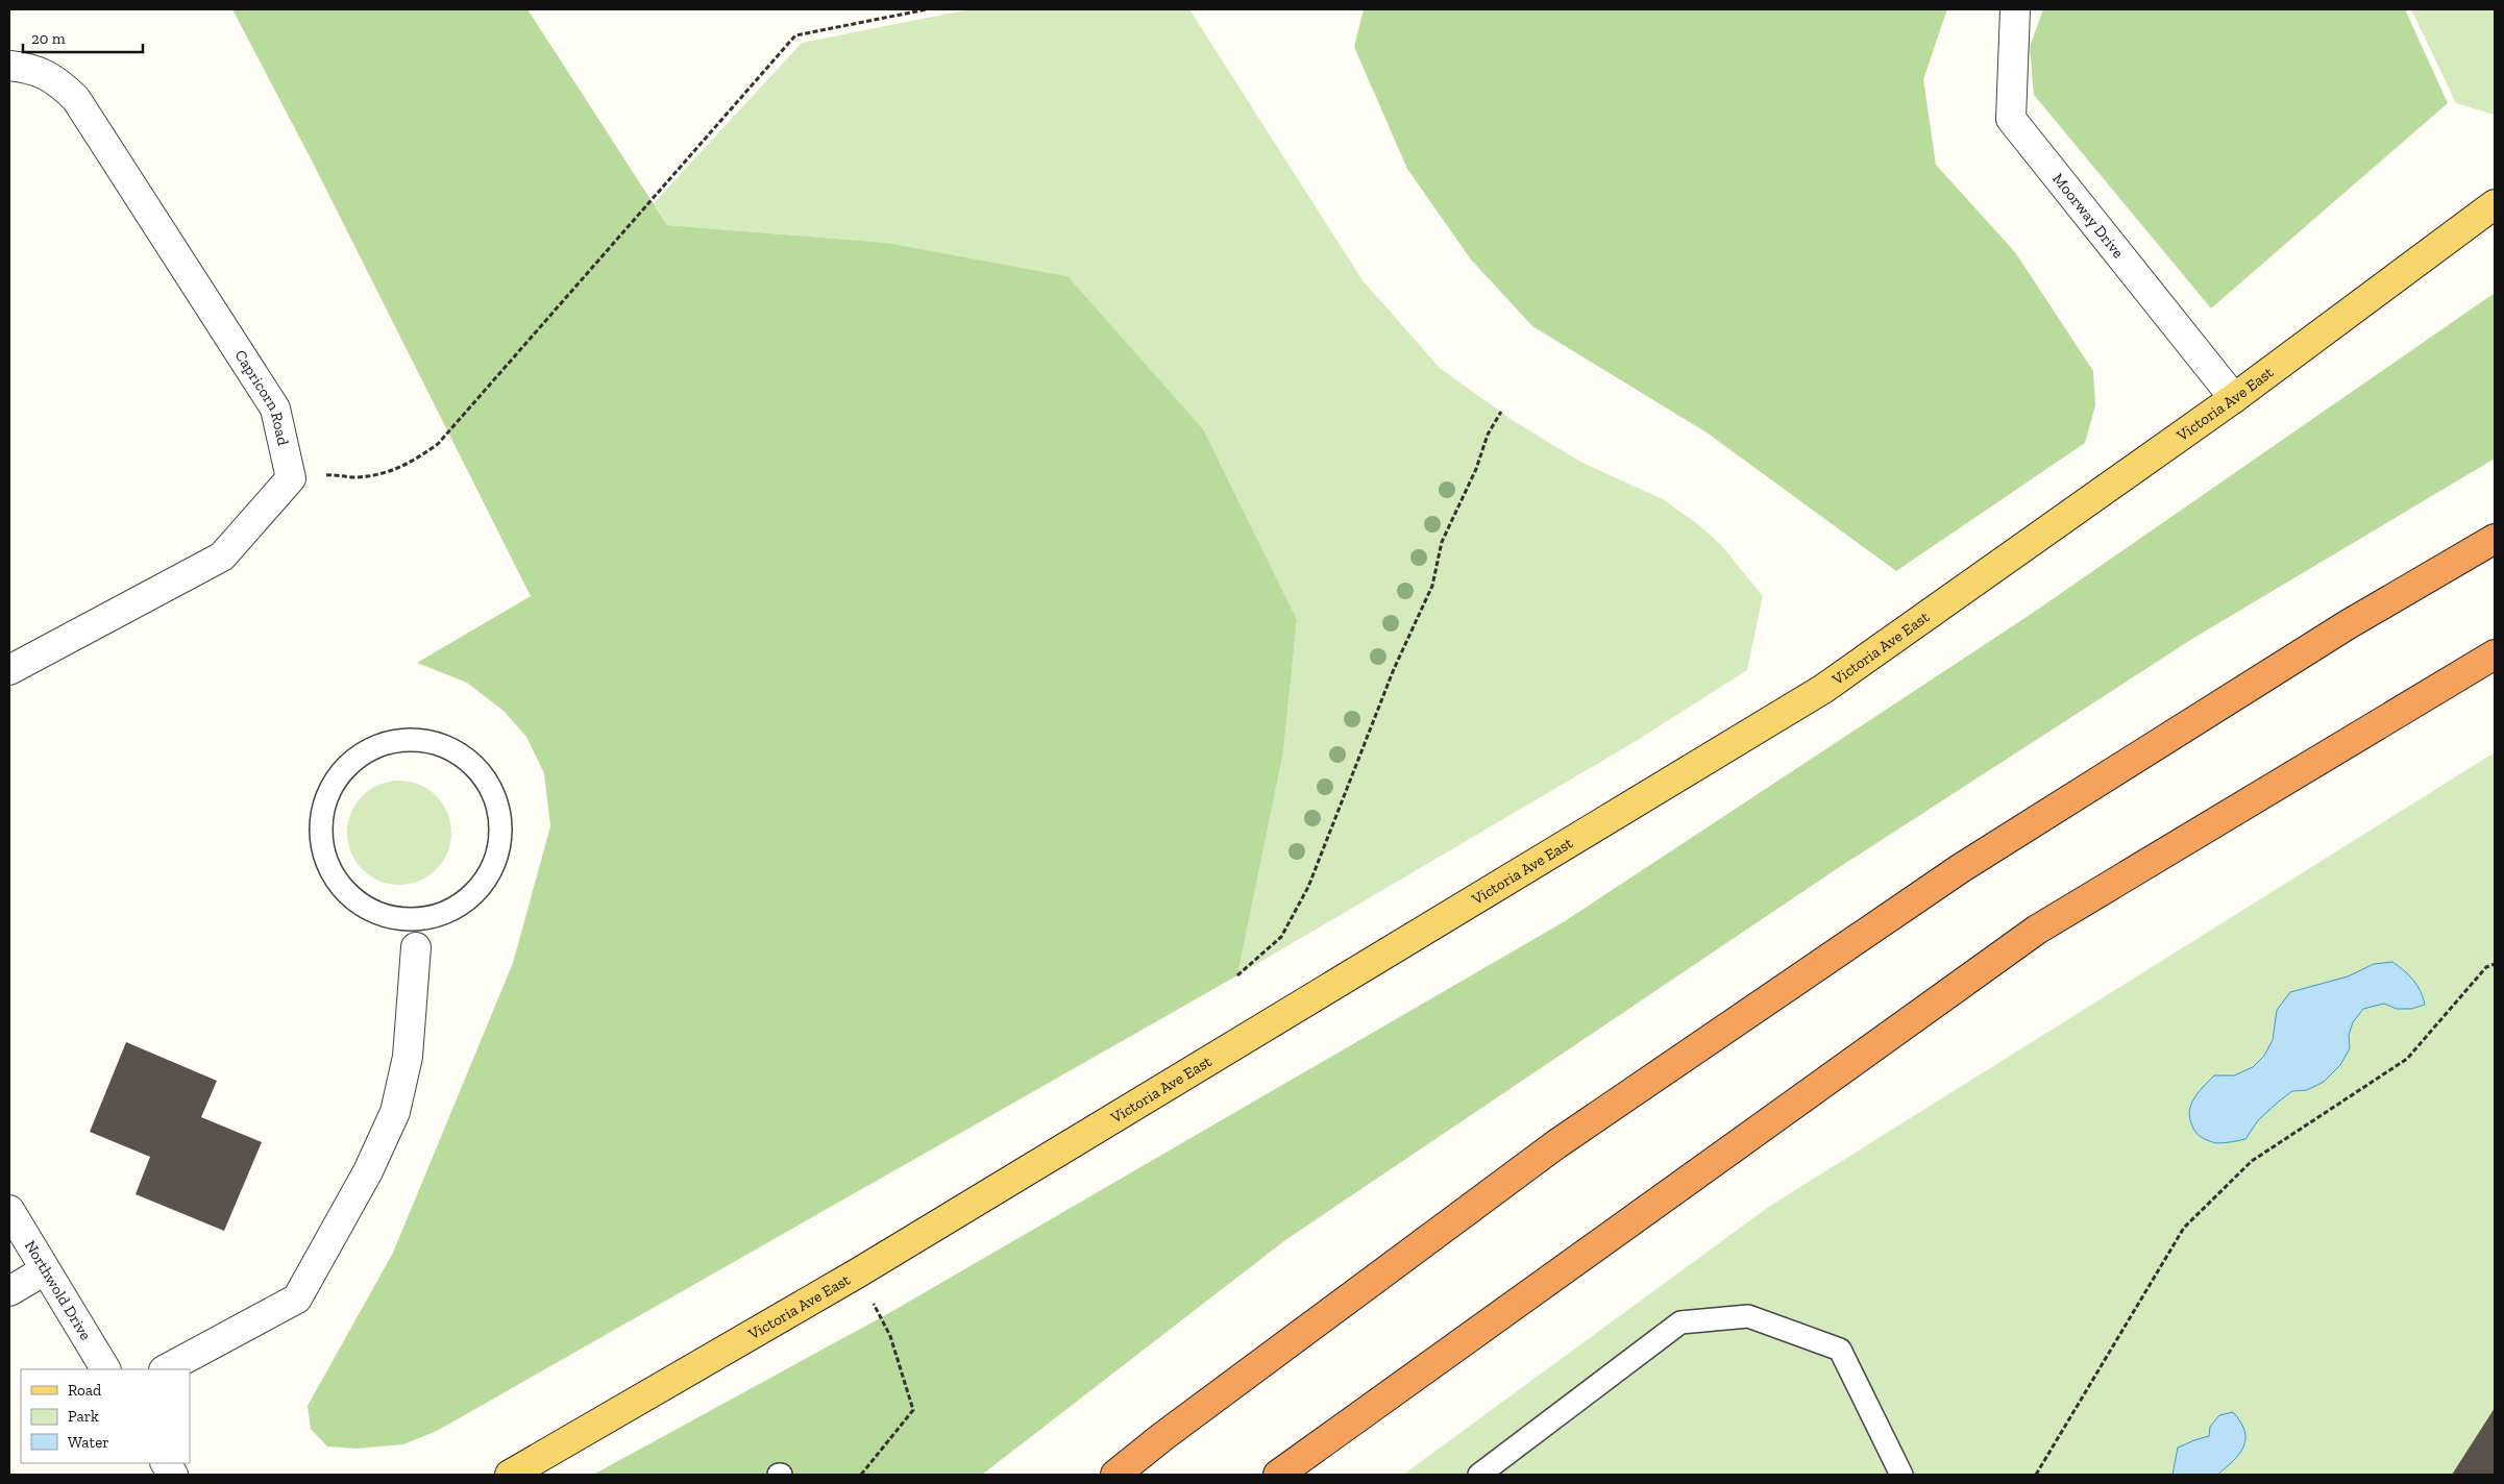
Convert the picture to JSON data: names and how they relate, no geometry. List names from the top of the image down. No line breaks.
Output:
{"streets":{"main road":["Victoria Ave East"],"street":["Moorway Drive","Capricorn Road","Northwold Drive"]},"crossings":[["Moorway Drive","Victoria Ave East"]],"legend":["Road","Park","Water"],"scale_bar":"20 m"}
